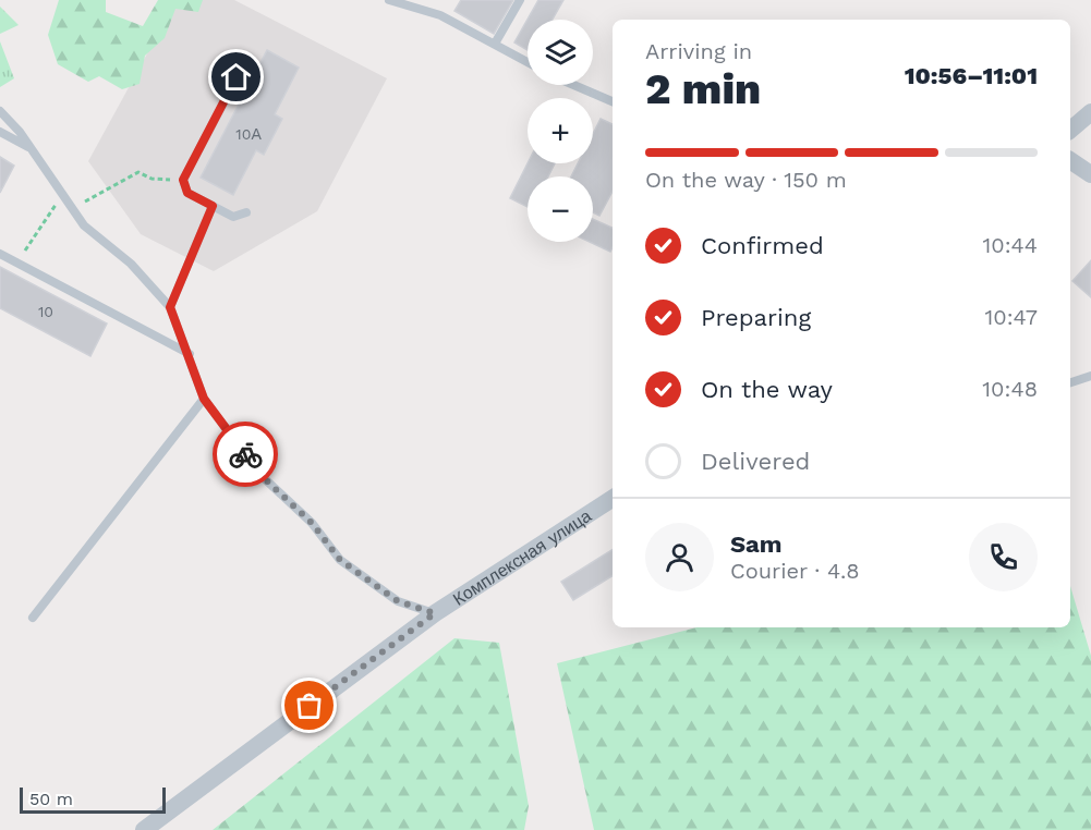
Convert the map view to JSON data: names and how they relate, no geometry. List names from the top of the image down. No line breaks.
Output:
{"streets":{"street":["Комплексная улица"]},"house_numbers":["10А","10"],"scale_bar":"50 m","page":{"map_buttons":["+","−"],"heading":["2 min","Arriving in","10:56–11:01"],"panel":["Sam","Courier · 4.8"],"bar":"On the way · 150 m","list":[["Confirmed","10:44"],["Preparing","10:47"],["On the way","10:48"],"Delivered"],"scale":"50 m"}}
